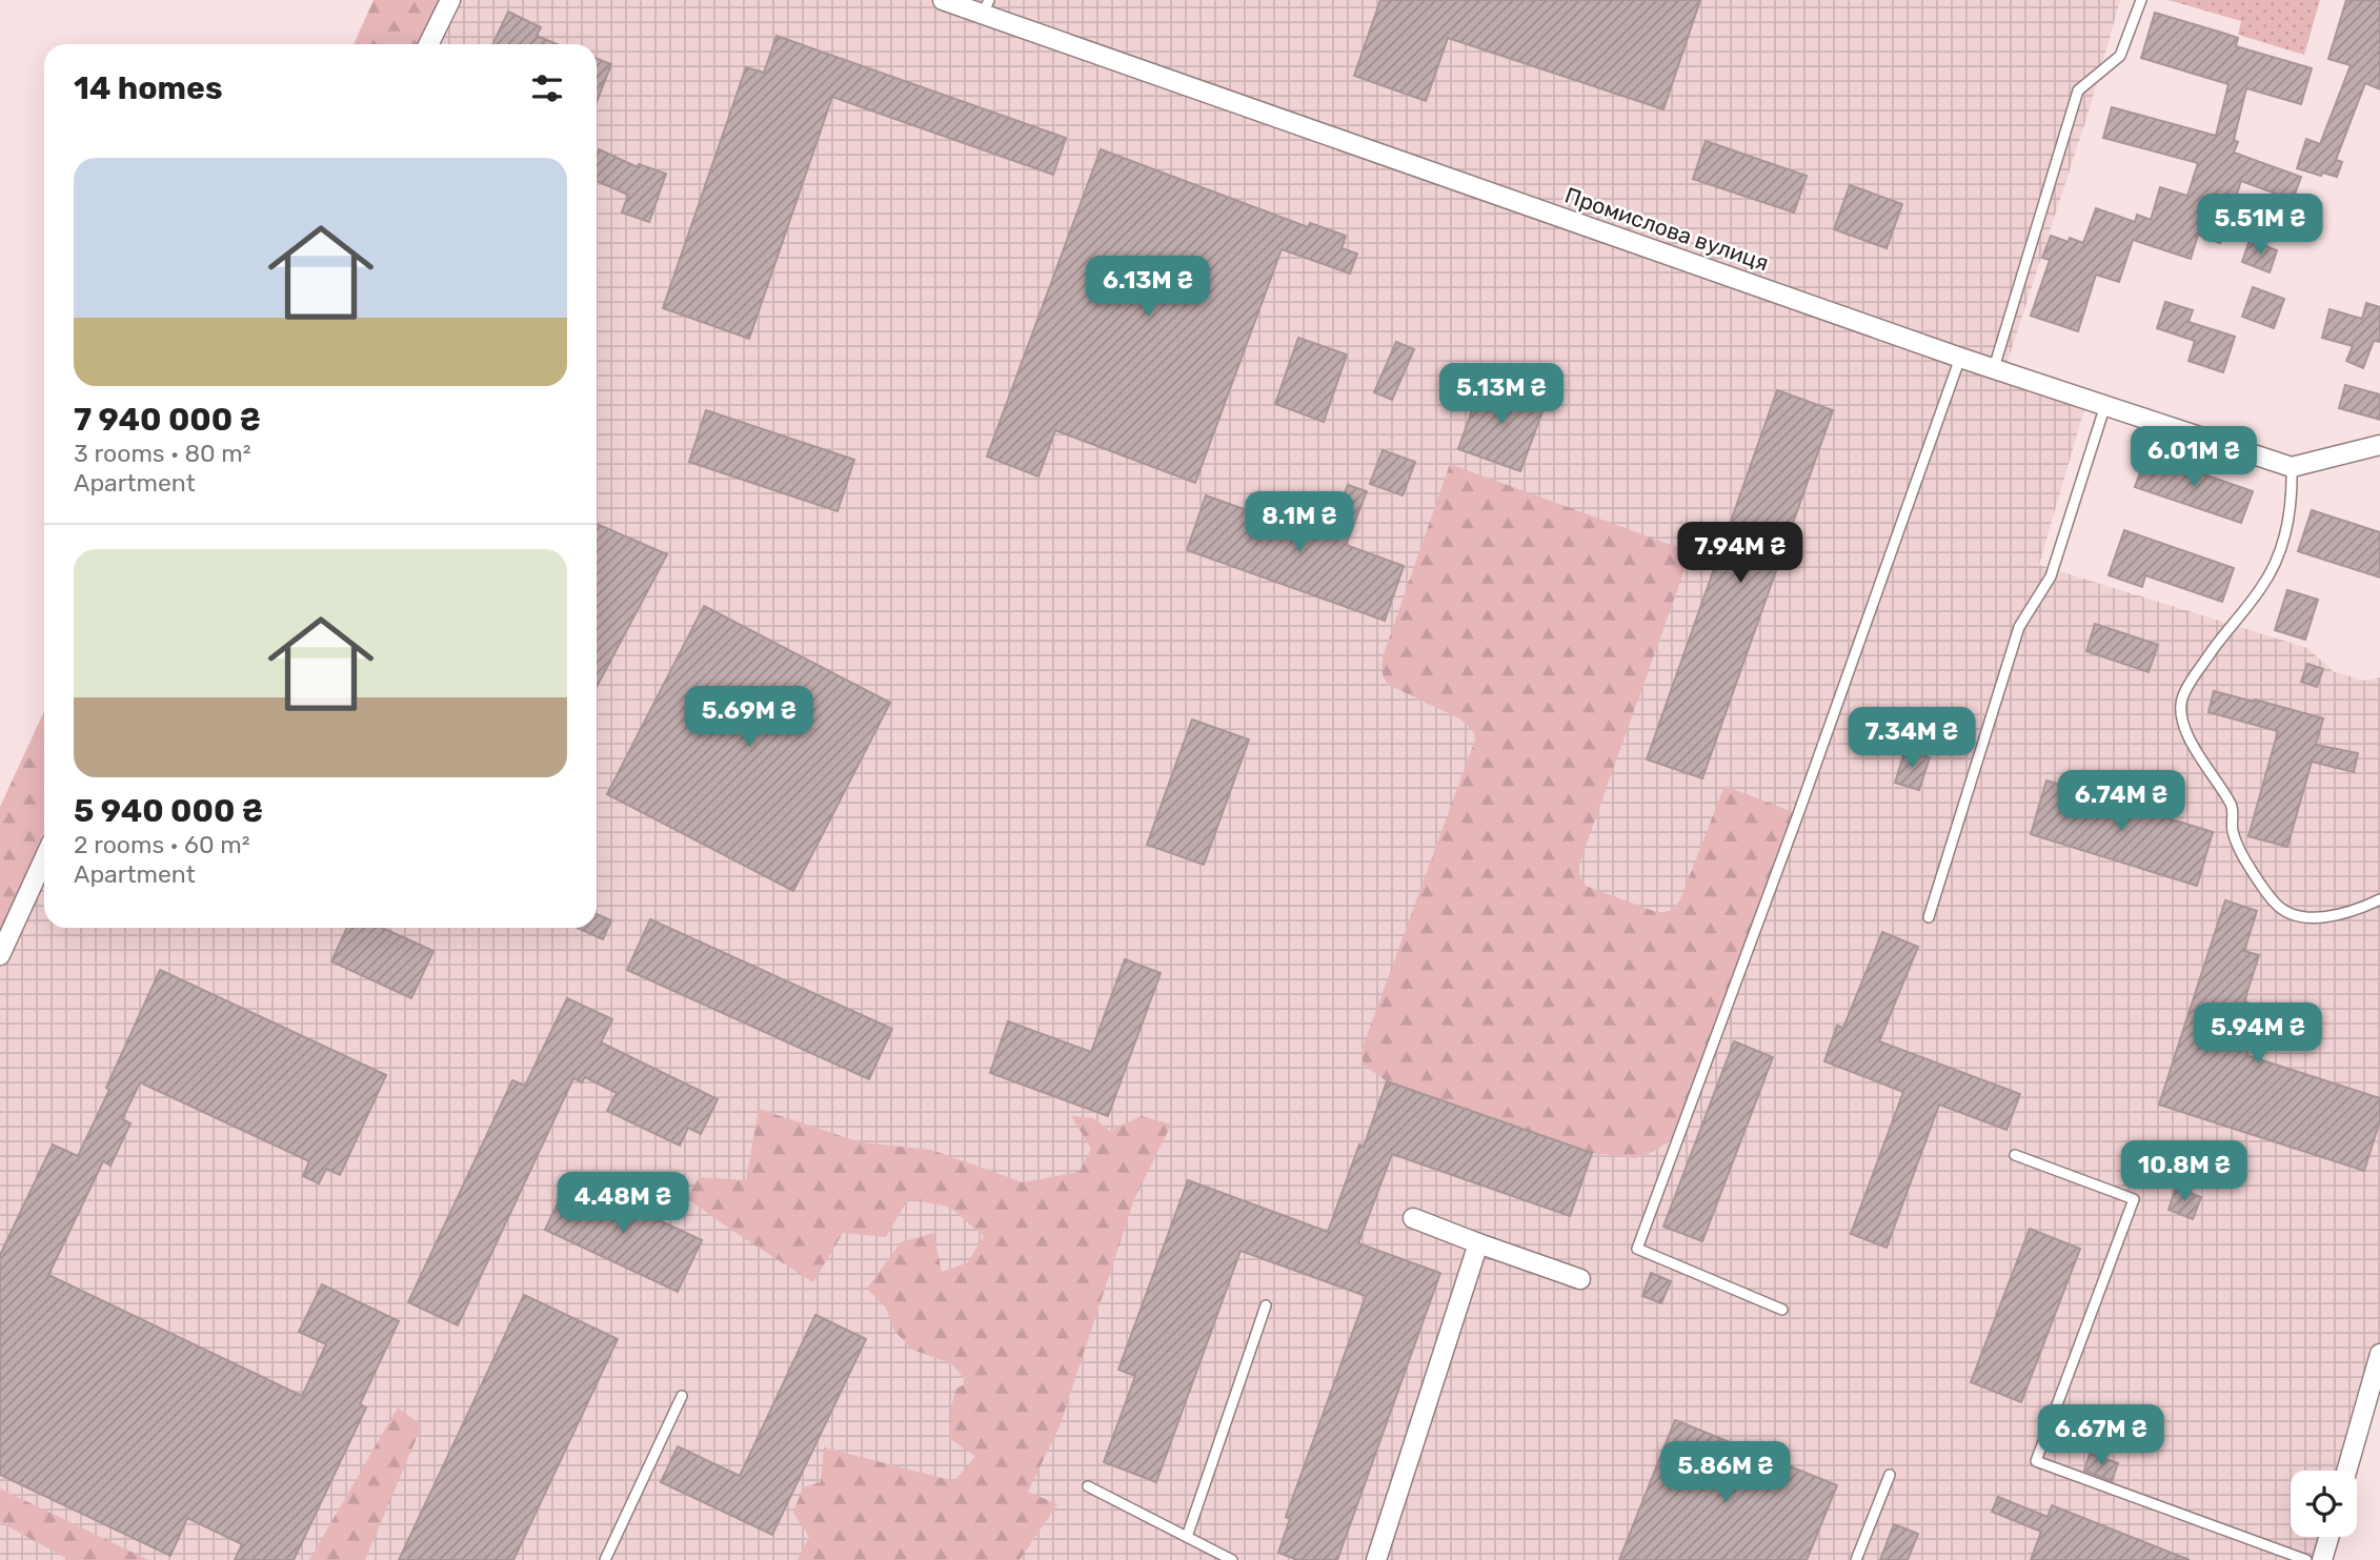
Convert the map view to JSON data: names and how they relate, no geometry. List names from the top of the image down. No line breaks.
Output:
{"streets":{"street":["Промислова вулиця"]},"page":{"heading":"14 homes","list":[{"name":"7 940 000 ₴","note":"3 rooms · 80 m² · Apartment"},{"name":"5 940 000 ₴","note":"2 rooms · 60 m² · Apartment"}],"price":["5.51M ₴","6.13M ₴","5.13M ₴","6.01M ₴","8.1M ₴","7.94M ₴","5.69M ₴","7.34M ₴","6.74M ₴","5.94M ₴","10.8M ₴","4.48M ₴","6.67M ₴","5.86M ₴"]}}
